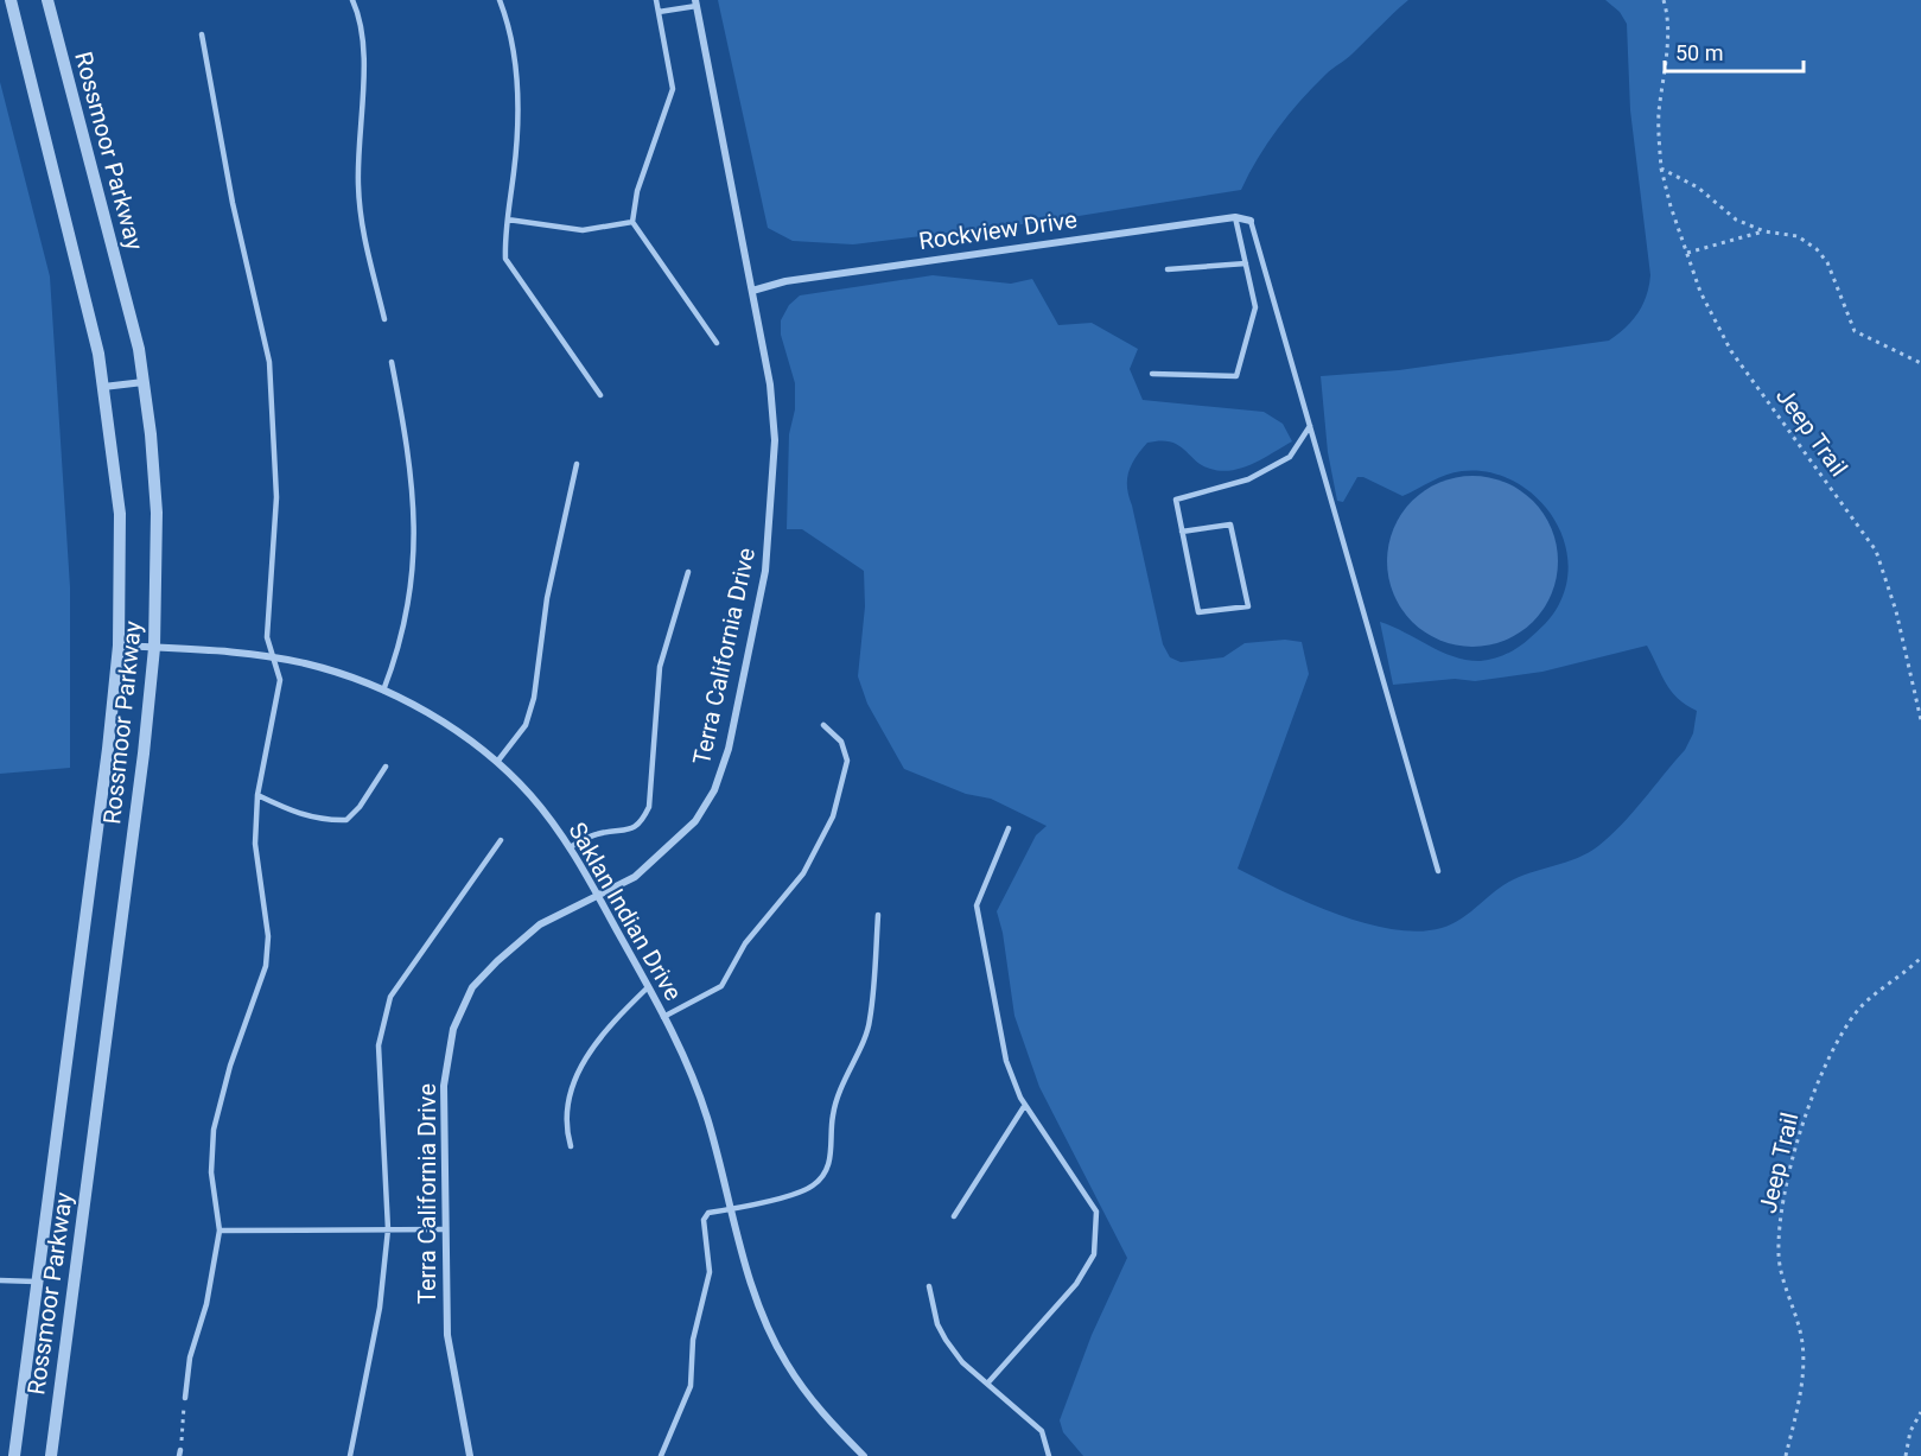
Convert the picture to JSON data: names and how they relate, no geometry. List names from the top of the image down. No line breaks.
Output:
{"streets":{"street":["Rossmoor Parkway","Rockview Drive","Terra California Drive","Saklan Indian Drive"],"path":["Jeep Trail"]},"crossings":[["Rossmoor Parkway","Saklan Indian Drive"],["Rockview Drive","Terra California Drive"],["Terra California Drive","Saklan Indian Drive"]],"scale_bar":"50 m"}
